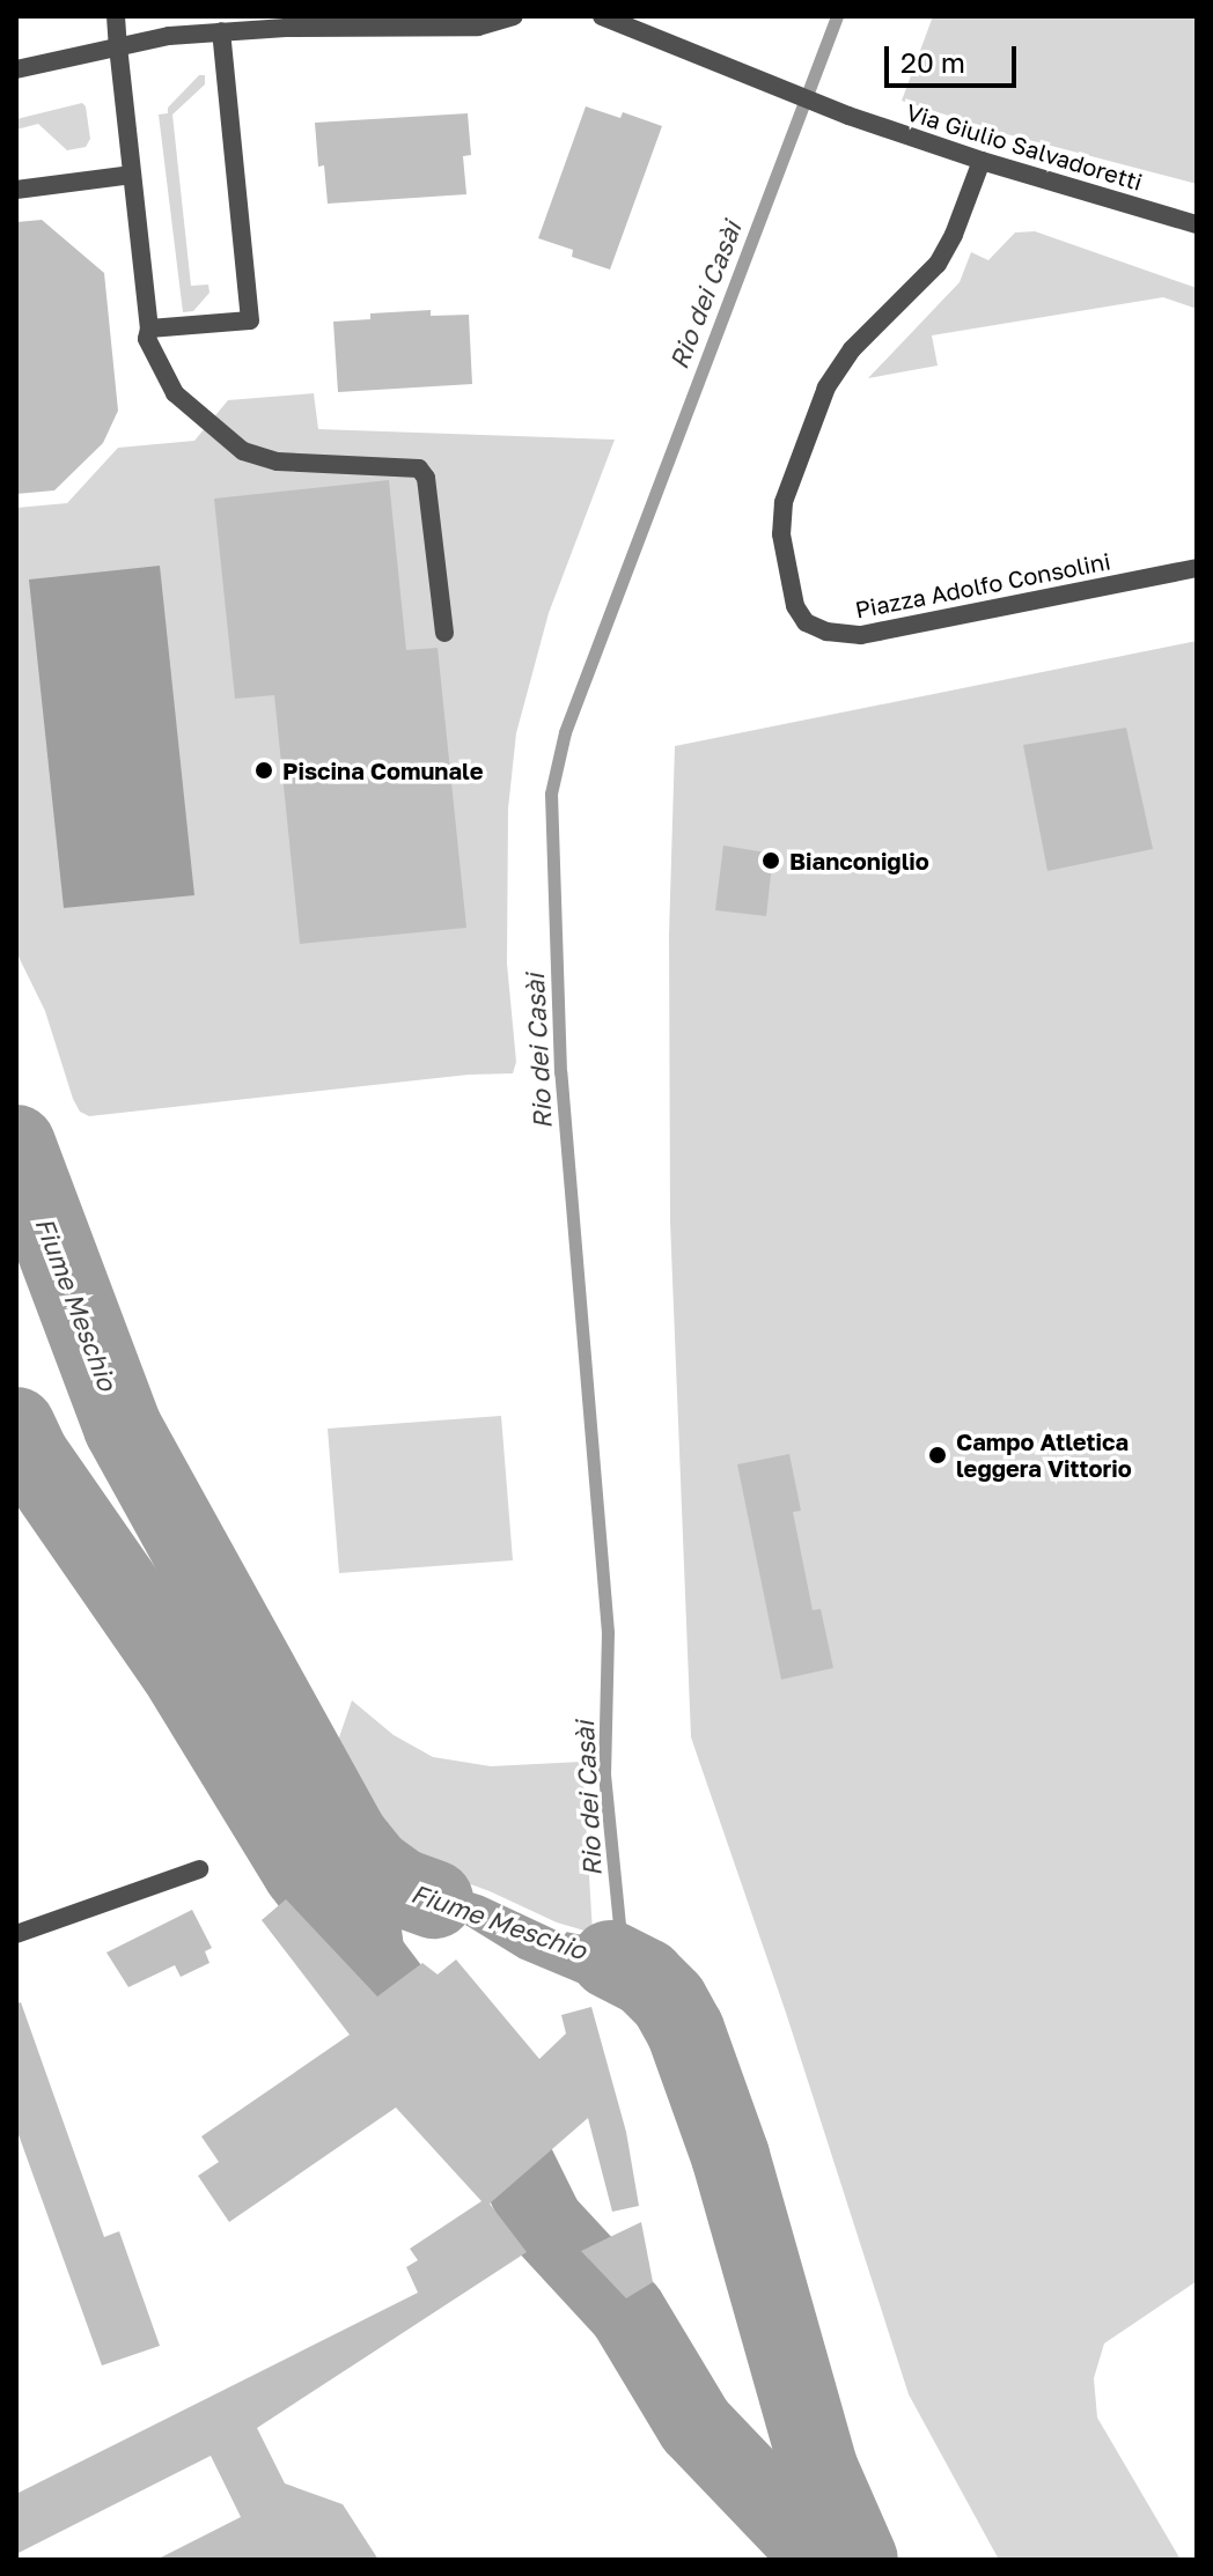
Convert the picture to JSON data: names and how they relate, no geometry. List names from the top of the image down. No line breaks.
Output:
{"streets":{"street":["Via Giulio Salvadoretti","Piazza Adolfo Consolini"]},"crossings":[["Via Giulio Salvadoretti","Piazza Adolfo Consolini"]],"water":["Rio dei Casài","Fiume Meschio"],"places":["Piscina Comunale","Bianconiglio","Campo Atletica leggera Vittorio"],"scale_bar":"20 m"}
